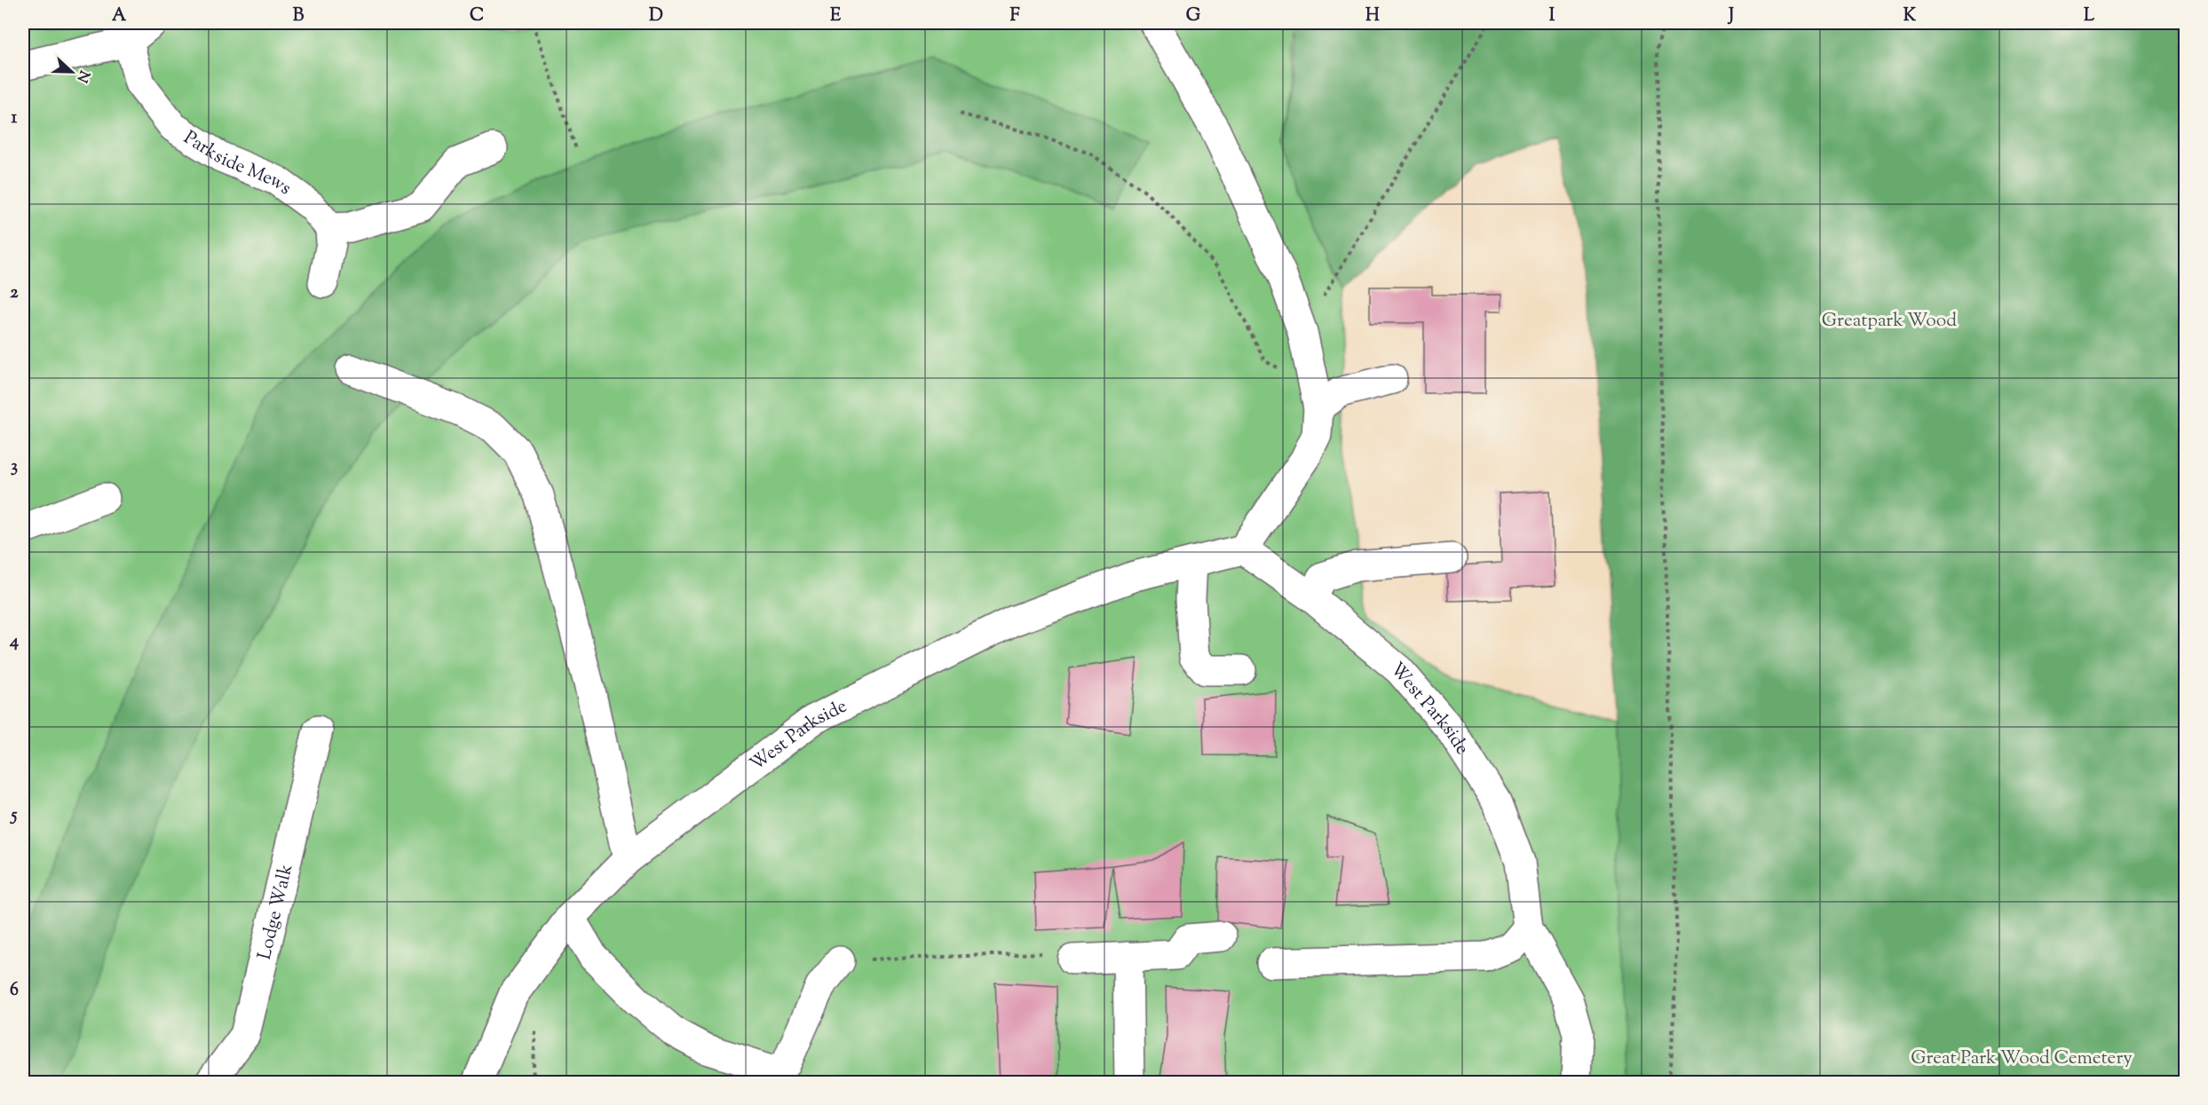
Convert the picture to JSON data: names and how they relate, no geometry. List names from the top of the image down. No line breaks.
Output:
{"streets":{"street":["Parkside Mews","West Parkside","Lodge Walk"]},"parks":["Greatpark Wood","Great Park Wood Cemetery"],"north":"right","grid":{"columns":["A","B","C","D","E","F","G","H","I","J","K","L"],"rows":["1","2","3","4","5","6"]}}
